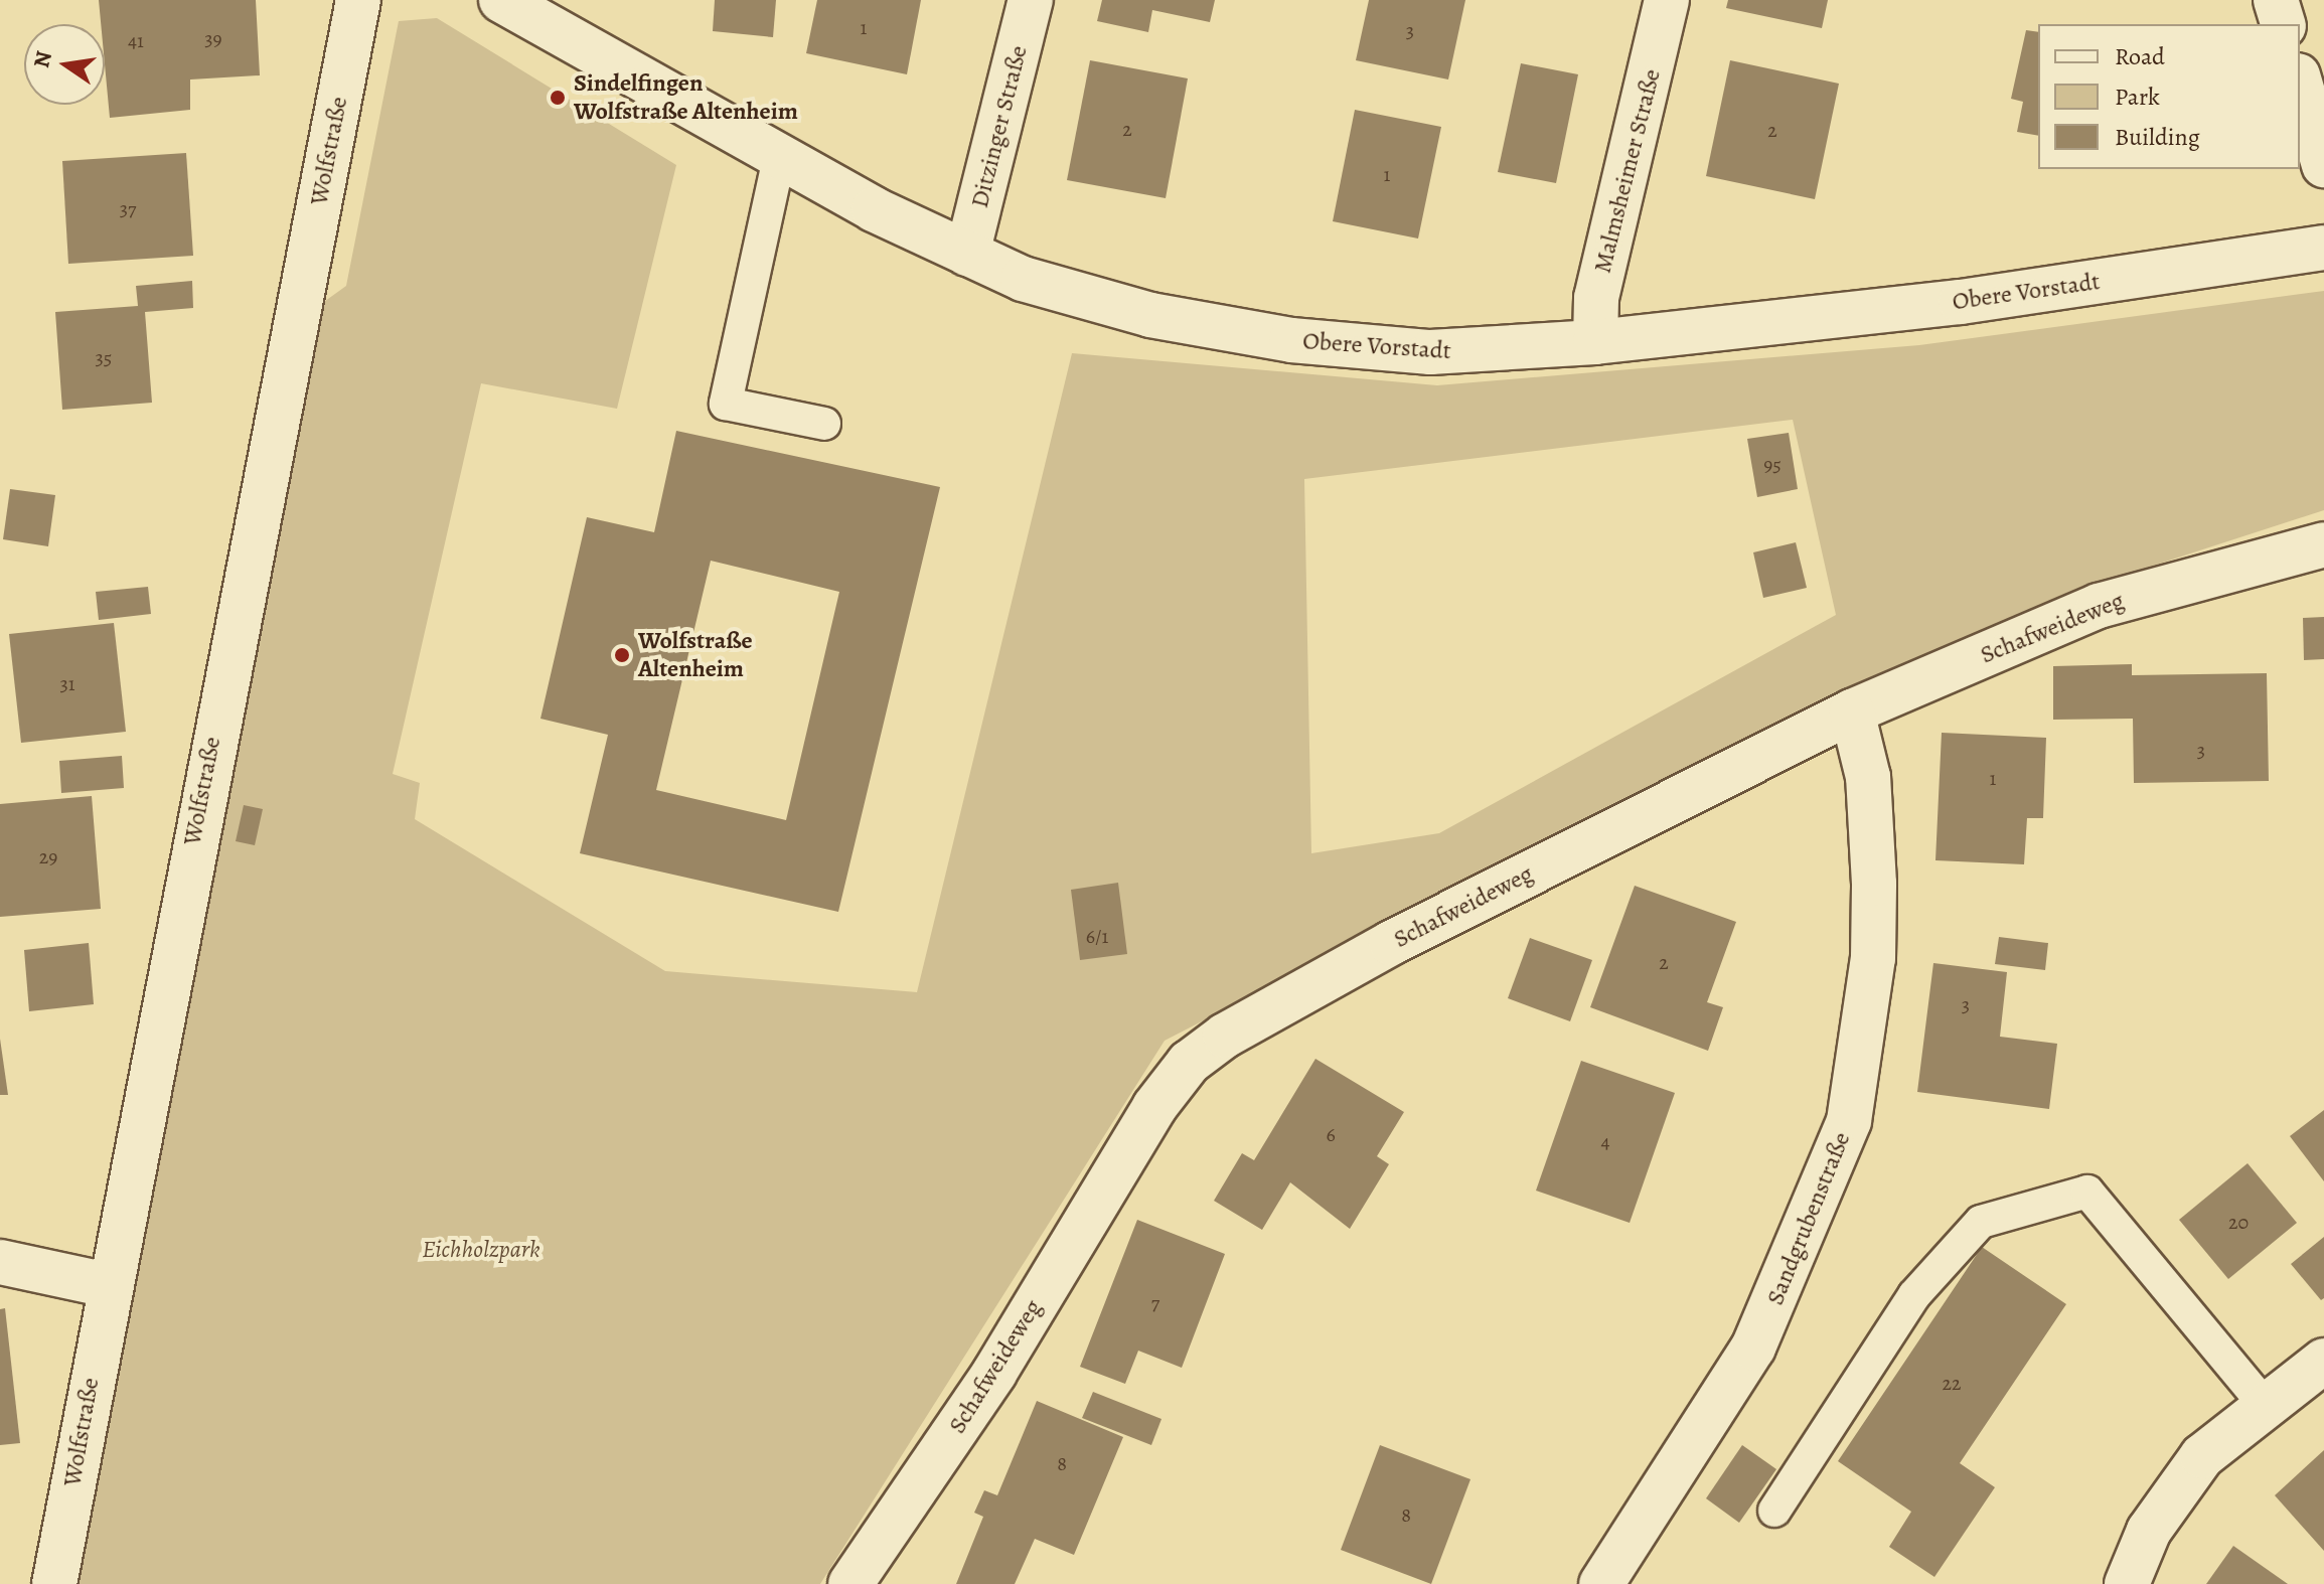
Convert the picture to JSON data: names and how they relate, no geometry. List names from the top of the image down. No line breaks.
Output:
{"streets":{"street":["Ditzinger Straße","Wolfstraße","Malmsheimer Straße","Obere Vorstadt","Schafweideweg","Sandgrubenstraße"]},"crossings":[["Ditzinger Straße","Obere Vorstadt"],["Malmsheimer Straße","Obere Vorstadt"],["Schafweideweg","Sandgrubenstraße"]],"parks":["Eichholzpark"],"places":["Sindelfingen Wolfstraße Altenheim","Wolfstraße Altenheim"],"house_numbers":["1","3","39","41","2","2","1","37","35","95","31","3","1","29","6/1","2","3","6","4","20","7","22","8","8"],"legend":["Road","Park","Building"],"north":"left"}
